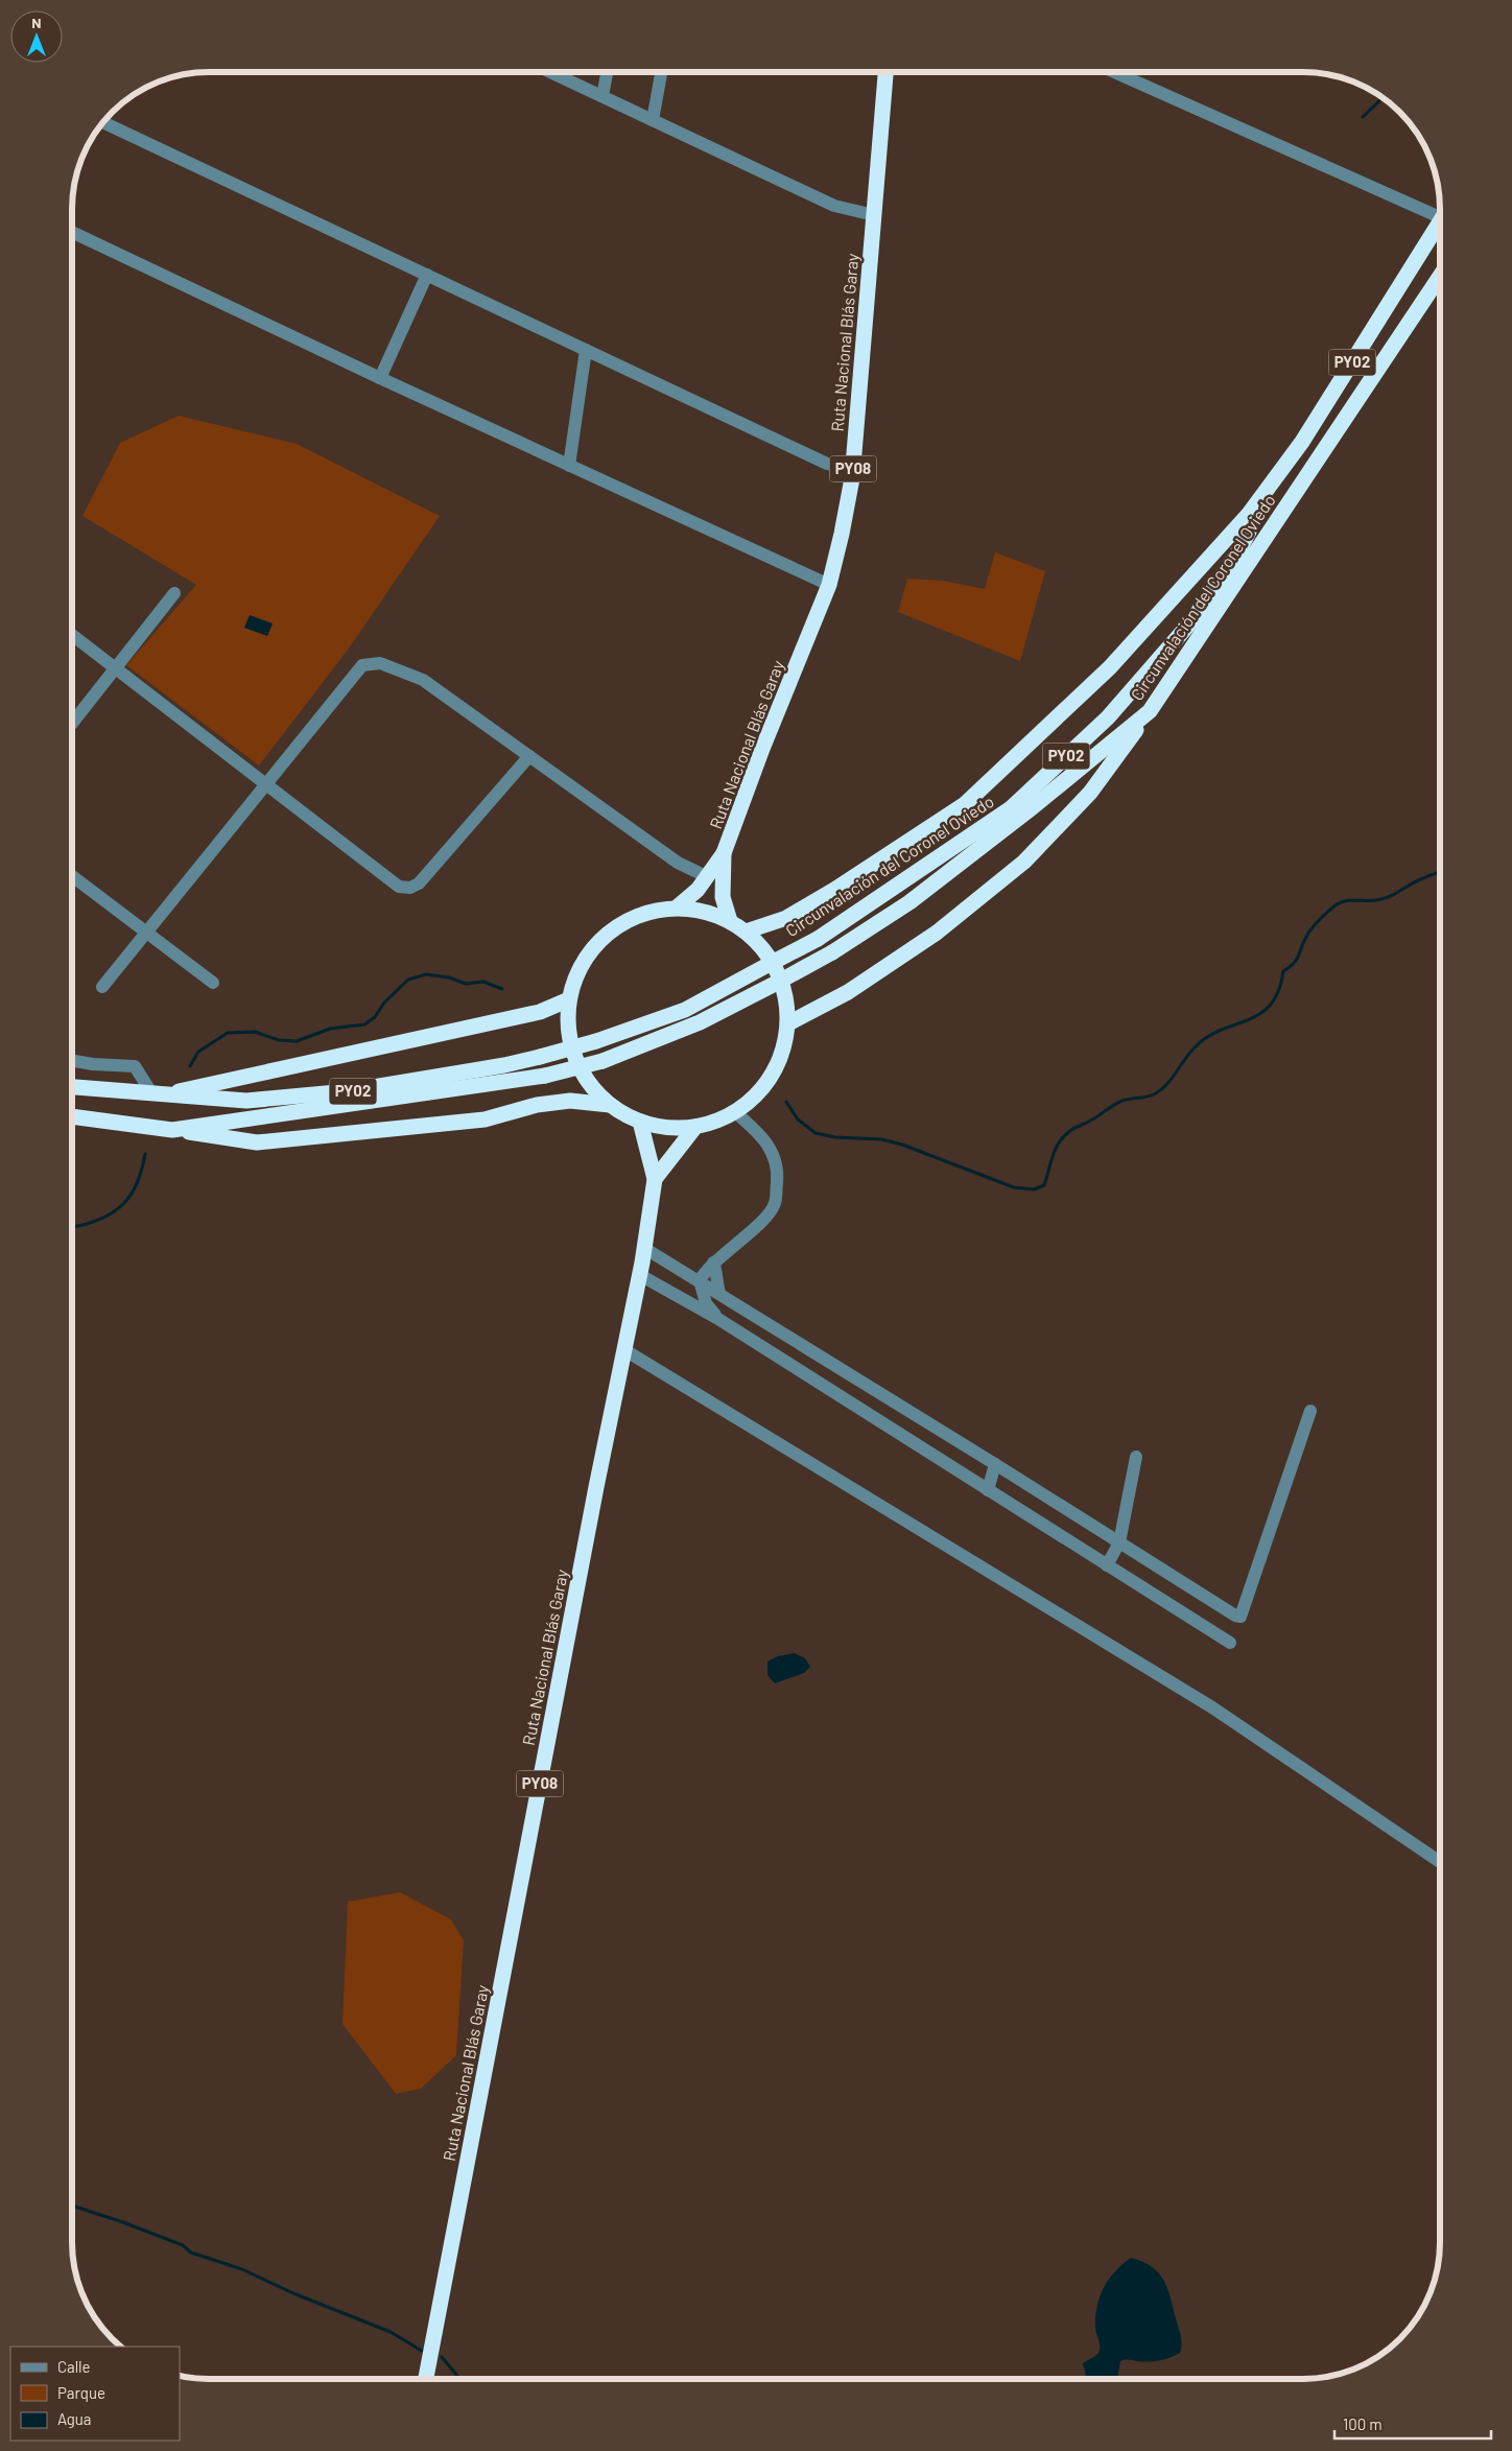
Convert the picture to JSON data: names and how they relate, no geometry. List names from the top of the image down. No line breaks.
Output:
{"streets":{"highway":["Ruta Nacional Blás Garay","PY02","PY08","Circunvalación del Coronel Oviedo"]},"legend":["Calle","Parque","Agua"],"scale_bar":"100 m","north":"top"}
